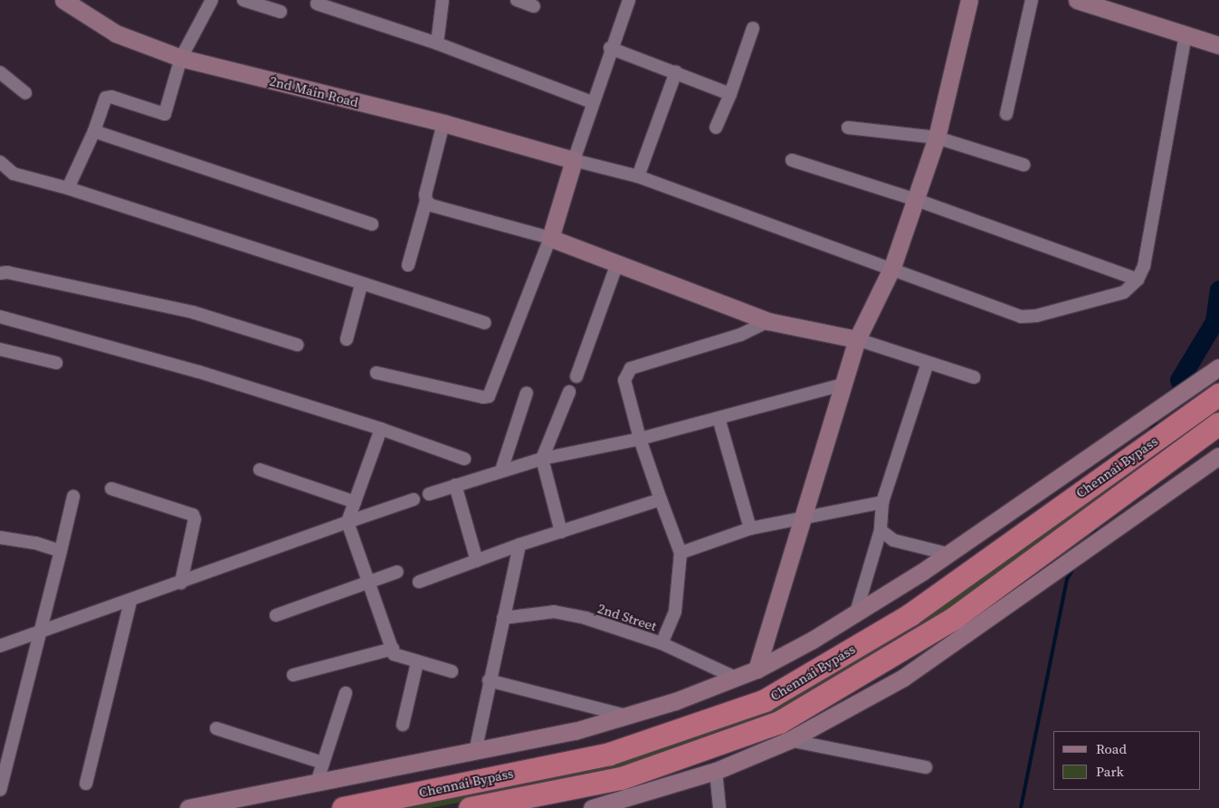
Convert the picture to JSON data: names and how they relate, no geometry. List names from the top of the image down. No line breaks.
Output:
{"streets":{"highway":["Chennai Bypass"],"street":["2nd Main Road","2nd Street"]},"legend":["Road","Park"]}
